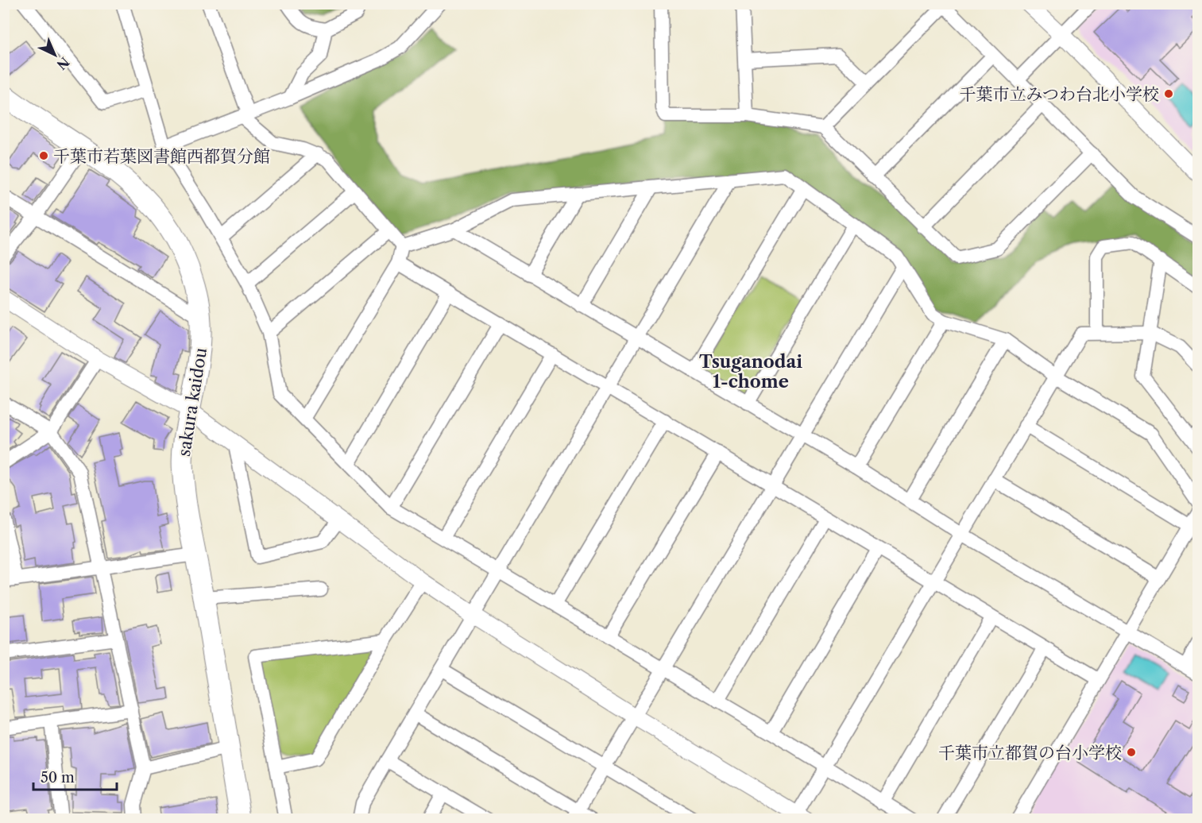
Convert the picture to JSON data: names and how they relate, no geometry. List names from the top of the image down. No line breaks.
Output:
{"streets":{"main road":["sakura kaidou"]},"districts":["Tsuganodai 1-chome"],"places":["千葉市立みつわ台北小学校","千葉市若葉図書館西都賀分館","千葉市立都賀の台小学校"],"scale_bar":"50 m","north":"bottom right"}
